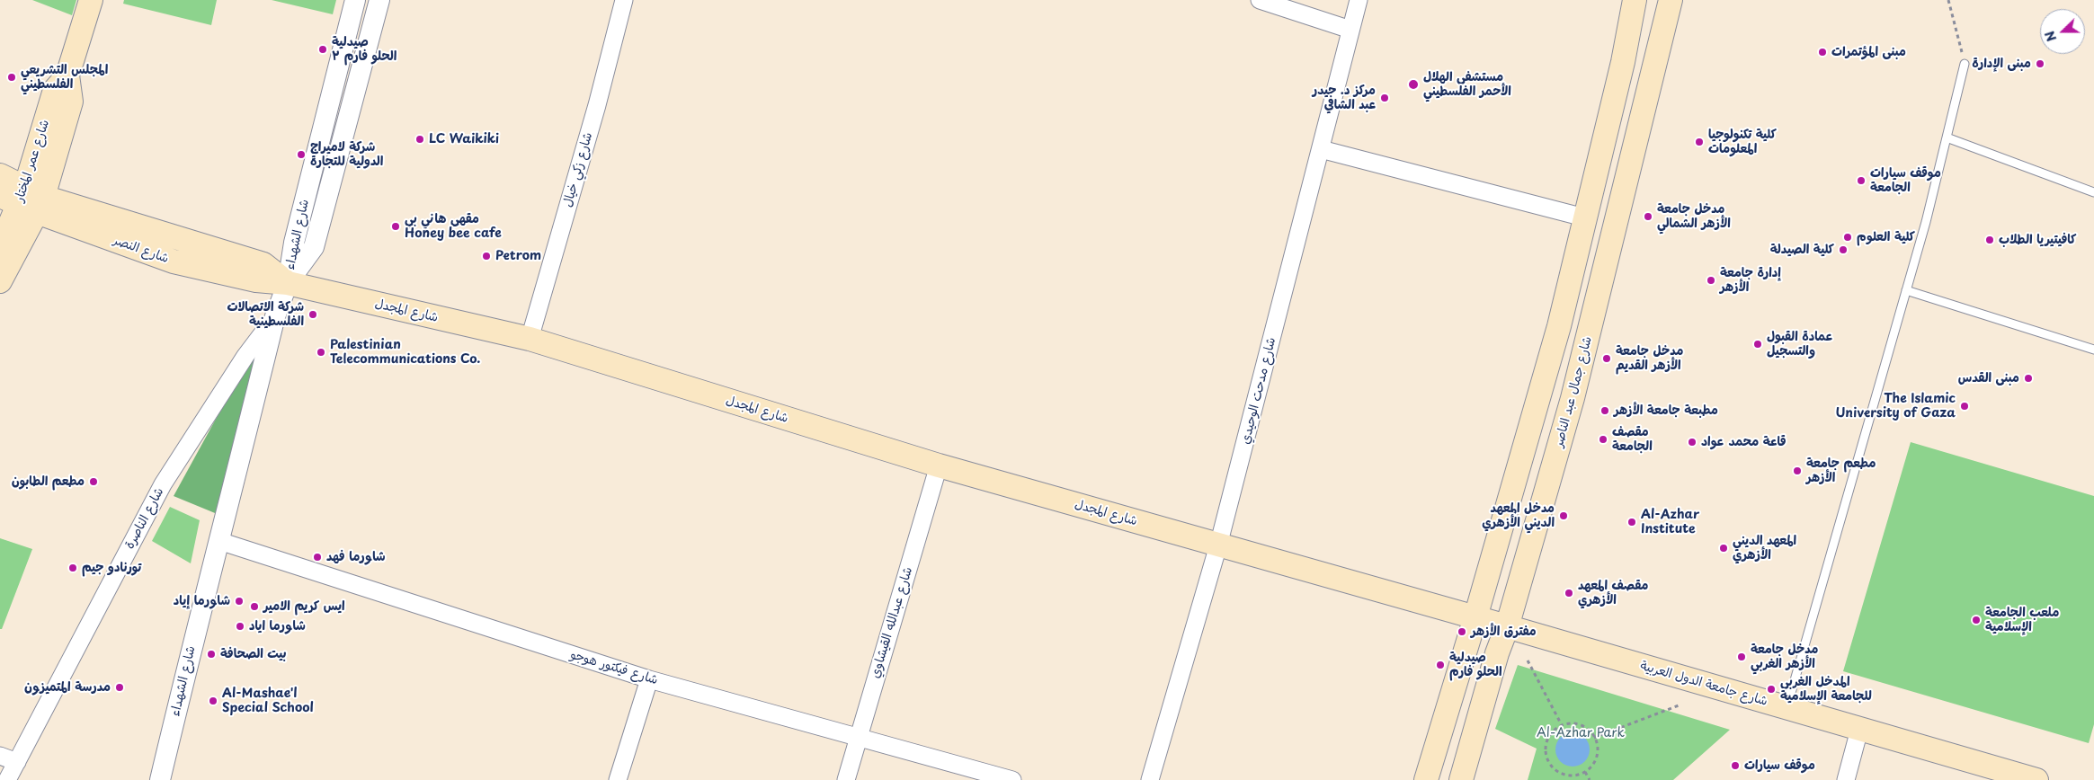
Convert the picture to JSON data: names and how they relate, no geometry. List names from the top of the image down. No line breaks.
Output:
{"streets":{"main road":["شارع عمر المختار","شارع المجدل","شارع جمال عبد الناصر","شارع جامعة الدول العربية"],"street":["شارع زكي خيال","شارع الشهداء","شارع مدحت الوحيدي","شارع الناصرة","شارع عبدالله القيشاوي","شارع فيكتور هوجو"]},"crossings":[["شارع عمر المختار","شارع المجدل"],["شارع زكي خيال","شارع المجدل"],["شارع الشهداء","شارع المجدل"],["شارع الشهداء","شارع فيكتور هوجو"],["شارع المجدل","شارع مدحت الوحيدي"],["شارع المجدل","شارع عبدالله القيشاوي"],["شارع المجدل","شارع جامعة الدول العربية"],["شارع جمال عبد الناصر","شارع جامعة الدول العربية"],["شارع عبدالله القيشاوي","شارع فيكتور هوجو"]],"parks":["Al-Azhar Park"],"places":["صيدلية الحلو فارم ٣","مبنى المؤتمرات","مبنى الإدارة","المجلس التشريعي الفلسطيني","مستشفى الهلال الأحمر الفلسطيني","مركز د. حيدر عبد الشافي","LC Waikiki","كلية تكنولوجيا المعلومات","شركة لاميراج الدولية للتجارة","موقف سيارات الجامعة","مدخل جامعة الأزهر الشمالي","مقهى هاني بي Honey bee cafe","كلية العلوم","كافيتيريا الطلاب","كلية الصيدلة","Petrom","إدارة جامعة الأزهر","شركة الاتصالات الفلسطينية","عمادة القبول والتسجيل","Palestinian Telecommunications Co.","مدخل جامعة الأزهر القديم","مبنى القدس","The Islamic University of Gaza","مطبعة جامعة الأزهر","مقصف الجامعة","قاعة محمد عواد","مطعم جامعة الأزهر","مطعم الطابون","مدخل المعهد الديني الأزهري","Al-Azhar Institute","المعهد الديني الأزهري","شاورما فهد","تورنادو جيم","مقصف المعهد الأزهري","شاورما إياد","ايس كريم الامير","ملعب الجامعة الإسلامية","شاورما اياد","مفترق الأزهر","بيت الصحافة","مدخل جامعة الأزهر الغربي","صيدلية الحلو فارم","مدرسة المتميزون","المدخل الغربي للجامعة الإسلامية","Al-Mashae'l Special School","موقف سيارات"],"north":"left"}
